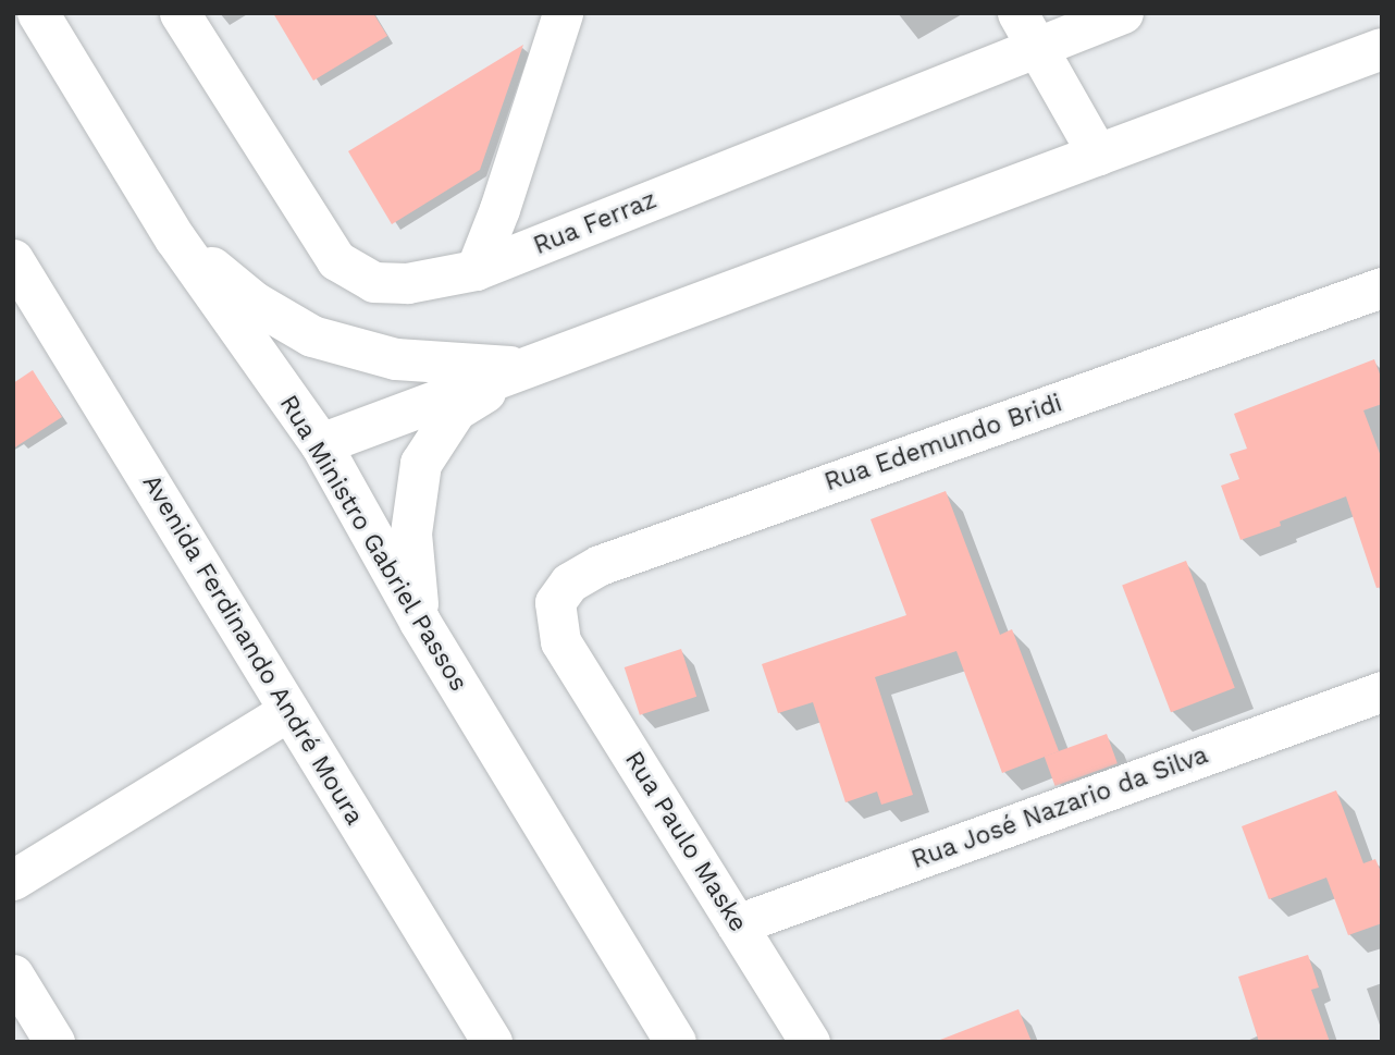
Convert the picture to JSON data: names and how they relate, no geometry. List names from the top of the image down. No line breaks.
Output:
{"streets":{"main road":["Rua Ministro Gabriel Passos"],"street":["Rua Ferraz","Rua Edemundo Bridi","Avenida Ferdinando André Moura","Rua José Nazario da Silva","Rua Paulo Maske"]},"crossings":[["Rua Edemundo Bridi","Rua Paulo Maske"],["Rua José Nazario da Silva","Rua Paulo Maske"]]}
